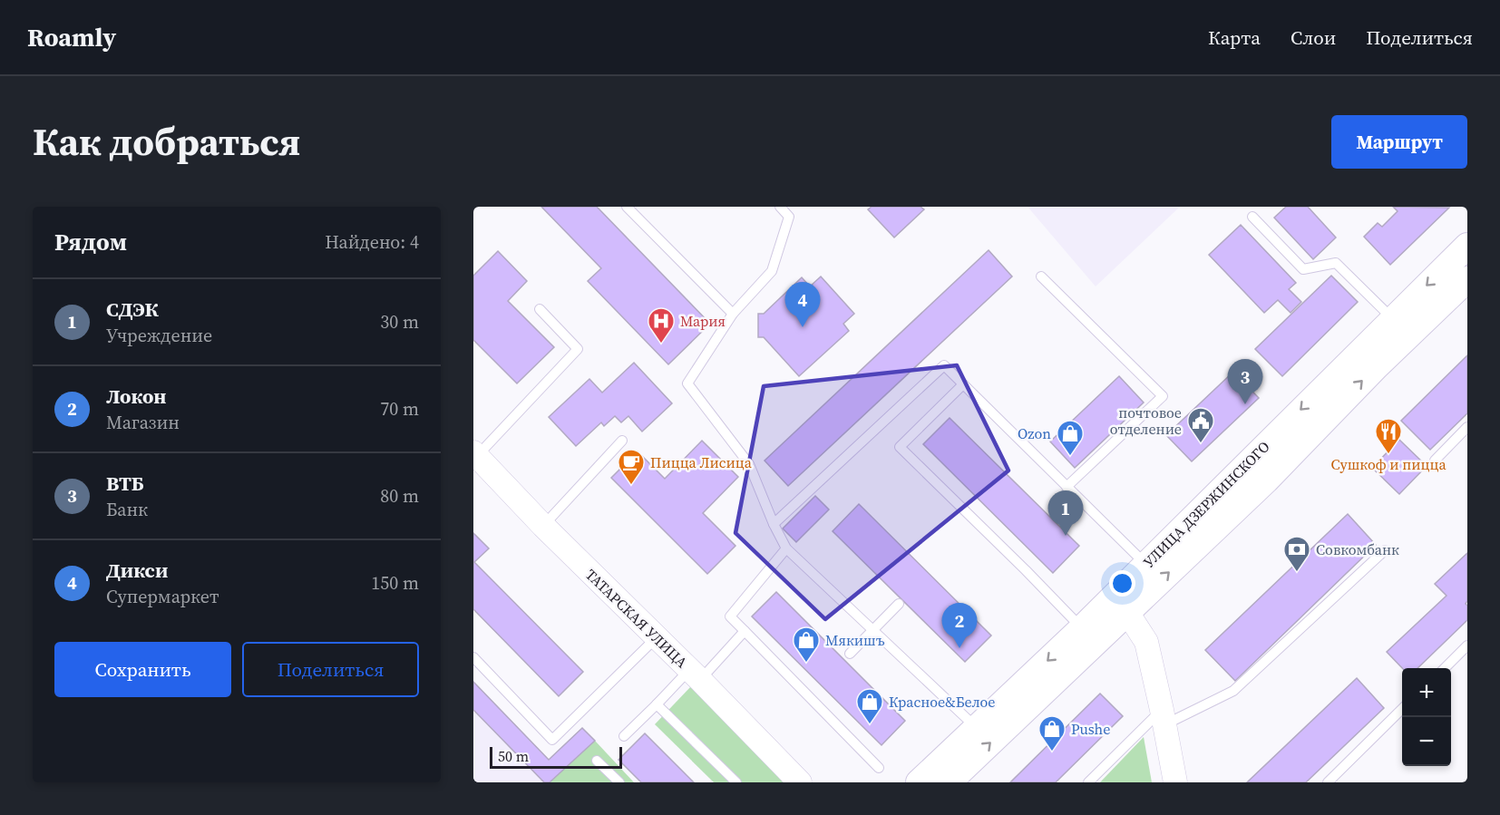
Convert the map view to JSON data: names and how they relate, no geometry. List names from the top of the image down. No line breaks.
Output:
{"streets":{"main road":["УЛИЦА ДЗЕРЖИНСКОГО"],"street":["ТАТАРСКАЯ УЛИЦА"]},"places":{"hospital":["Мария"],"public building":["почтовое отделение"],"restaurant":["Сушкоф и пицца"],"shop":["Ozon","Мякишъ","Красное&Белое","Pushe"],"cafe":["Пицца Лисица"],"bank":["Совкомбанк"]},"scale_bar":"50 m","page":{"header":"Roamly","nav":["Карта","Слои","Поделиться"],"title":"Как добраться","buttons":["Маршрут",["Сохранить","Поделиться"]],"heading":["Рядом","Найдено: 4"],"list":[{"mark":"1","name":"СДЭК","note":"Учреждение","value":"30 m"},{"mark":"2","name":"Локон","note":"Магазин","value":"70 m"},{"mark":"3","name":"ВТБ","note":"Банк","value":"80 m"},{"mark":"4","name":"Дикси","note":"Супермаркет","value":"150 m"}],"pins":["4","3","1","2"],"map_buttons":["+","−"],"scale":"50 m"}}
